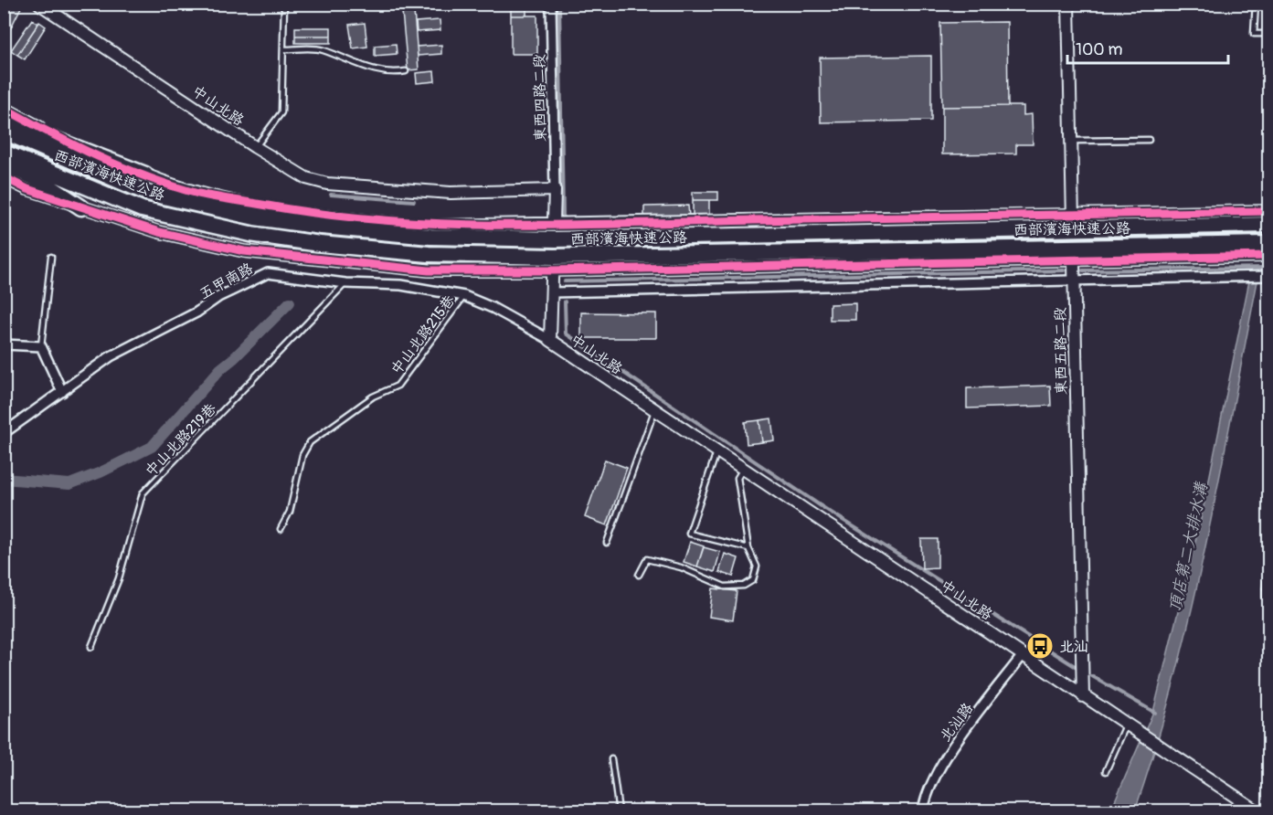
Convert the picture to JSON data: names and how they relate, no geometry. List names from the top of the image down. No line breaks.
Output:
{"streets":{"highway":["西部濱海快速公路"],"street":["東西四路二段","中山北路","五甲南路","東西五路二段","北汕路"],"lane":["中山北路215巷","中山北路219巷"]},"crossings":[["東西四路二段","中山北路"],["中山北路","五甲南路"],["中山北路","東西五路二段"],["中山北路","北汕路"],["五甲南路","中山北路215巷"],["五甲南路","中山北路219巷"]],"water":["頂店第二大排水溝"],"places":{"bus stop":["北汕"]},"scale_bar":"100 m"}
